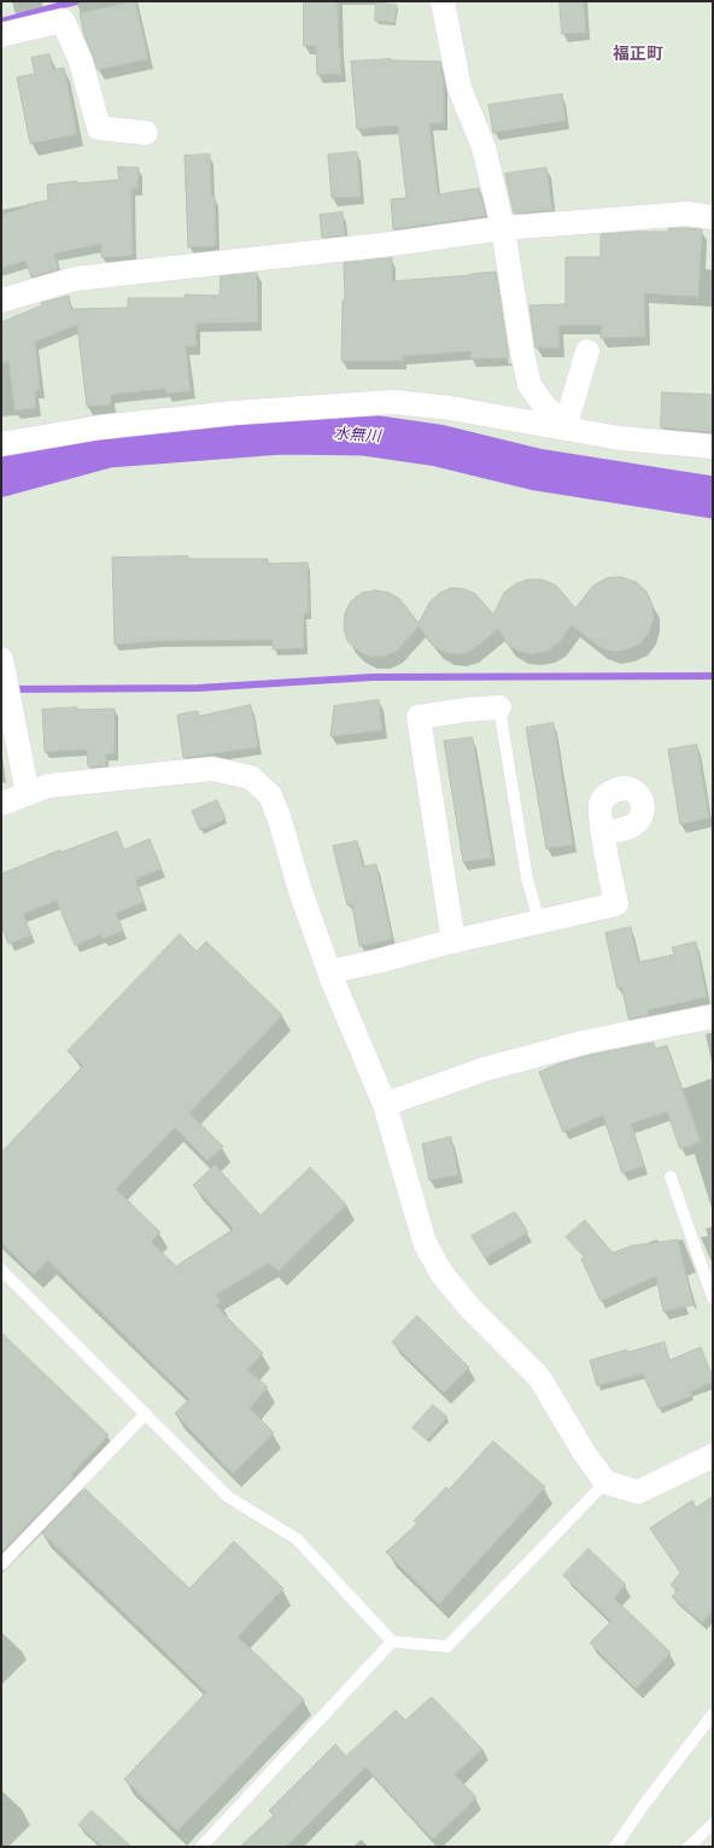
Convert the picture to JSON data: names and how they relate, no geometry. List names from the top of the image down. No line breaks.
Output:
{"districts":["福正町"],"water":["水無川"]}
